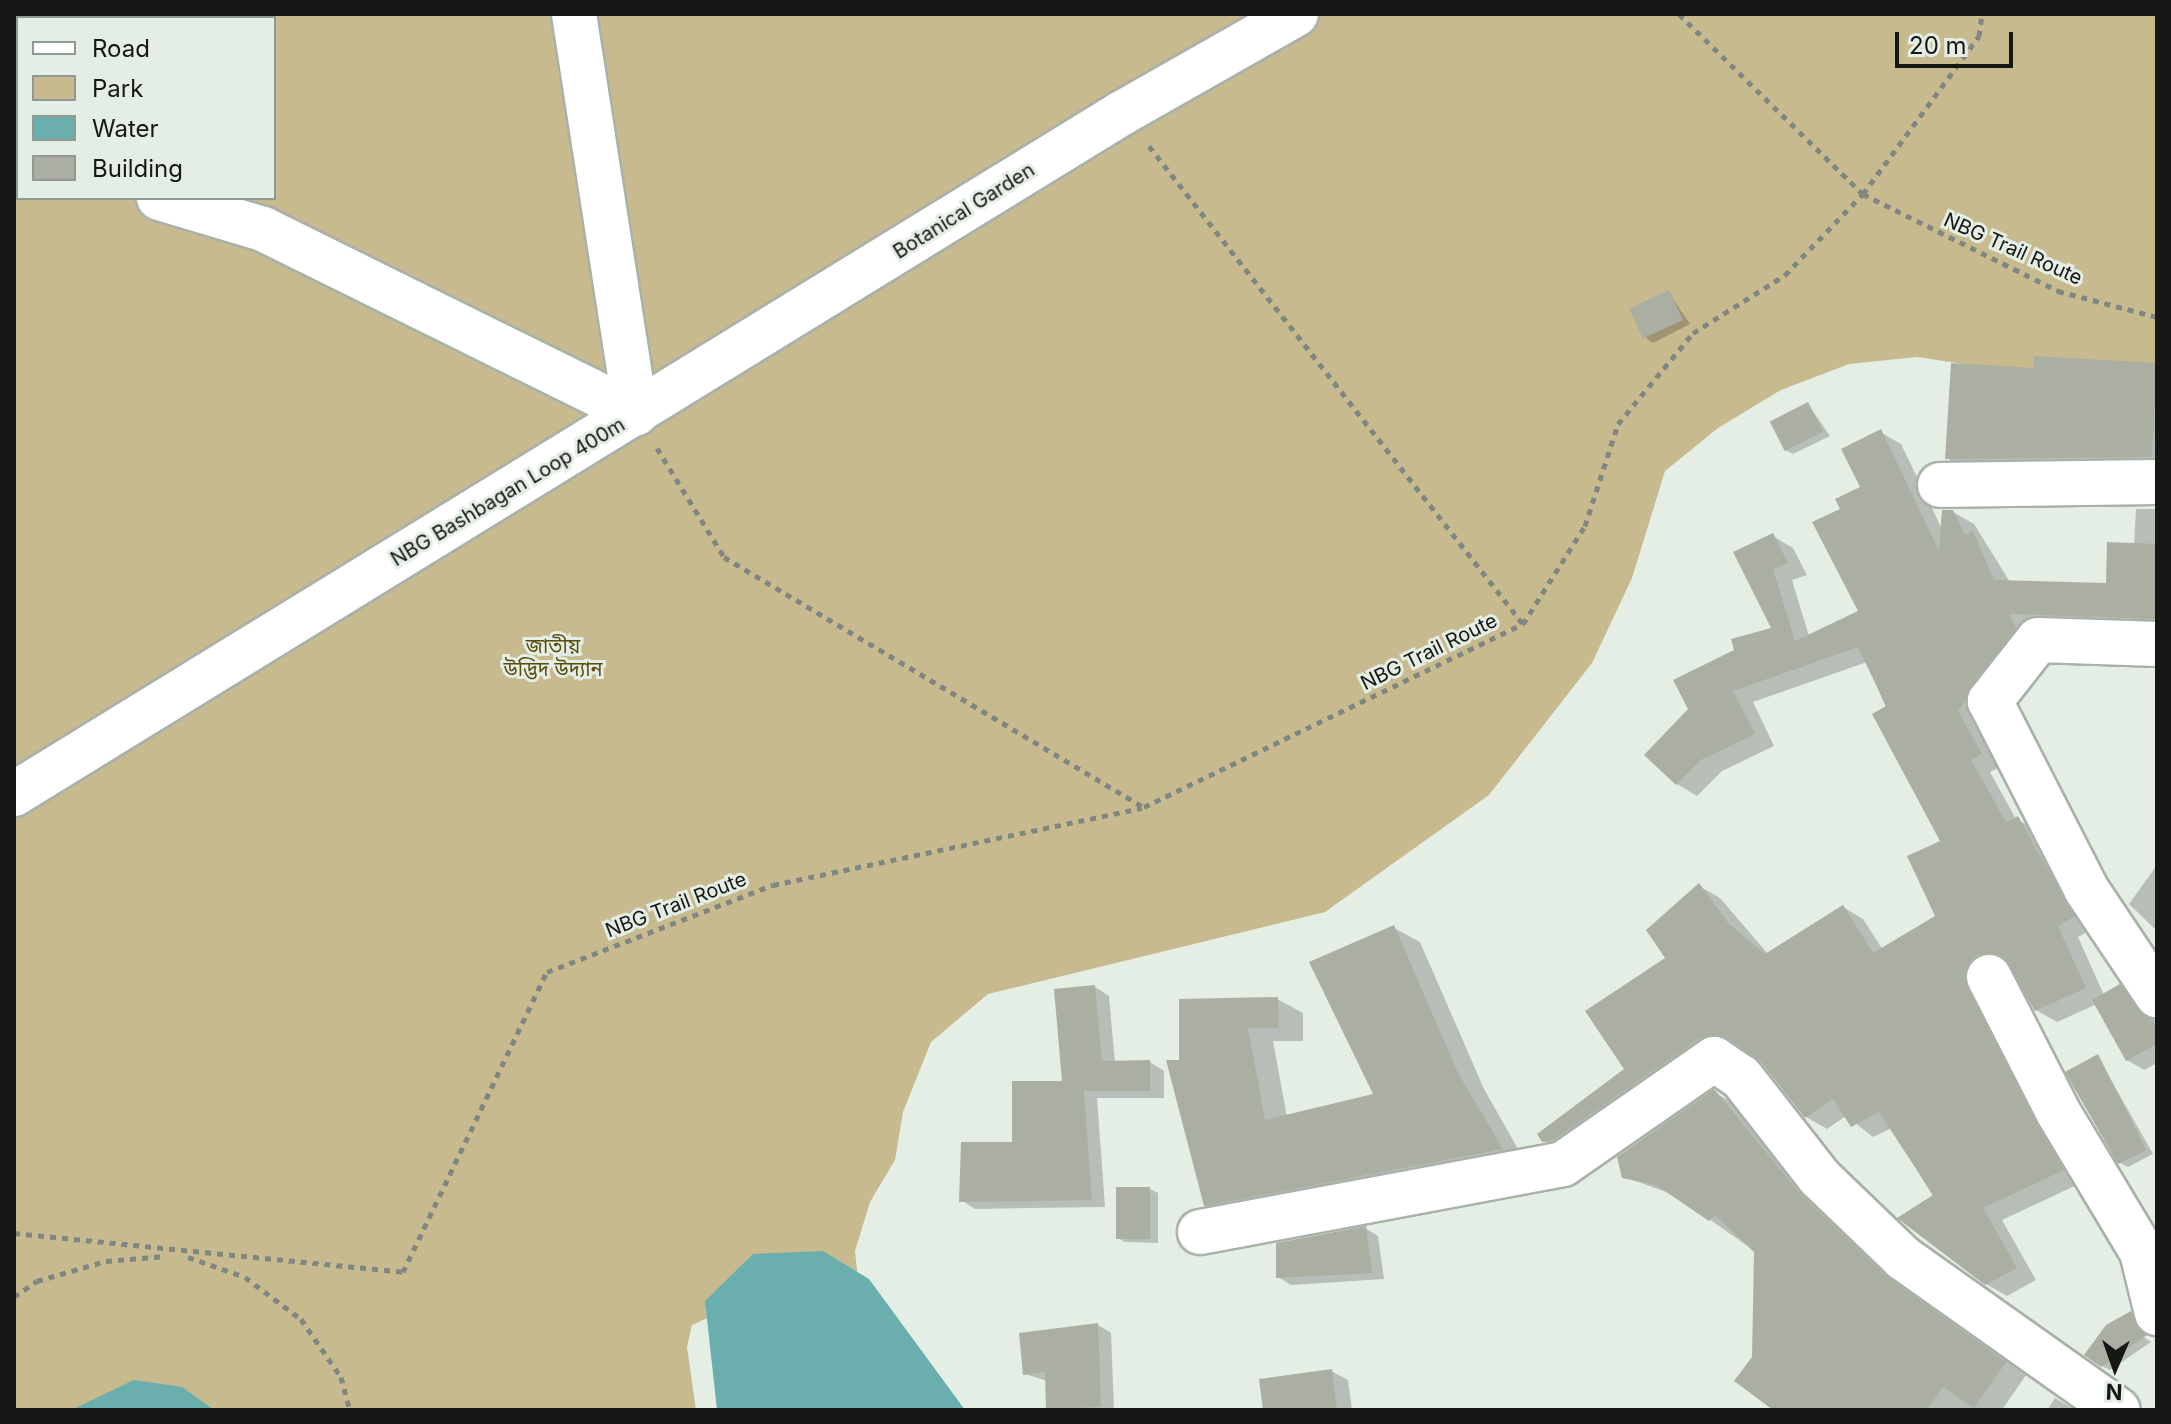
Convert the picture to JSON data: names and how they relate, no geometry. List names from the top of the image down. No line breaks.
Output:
{"streets":{"street":["Botanical Garden","NBG Bashbagan Loop 400m"],"path":["NBG Trail Route"]},"crossings":[["Botanical Garden","NBG Bashbagan Loop 400m"]],"parks":["জাতীয় উদ্ভিদ উদ্যান"],"legend":["Road","Park","Water","Building"],"scale_bar":"20 m","north":"bottom"}
